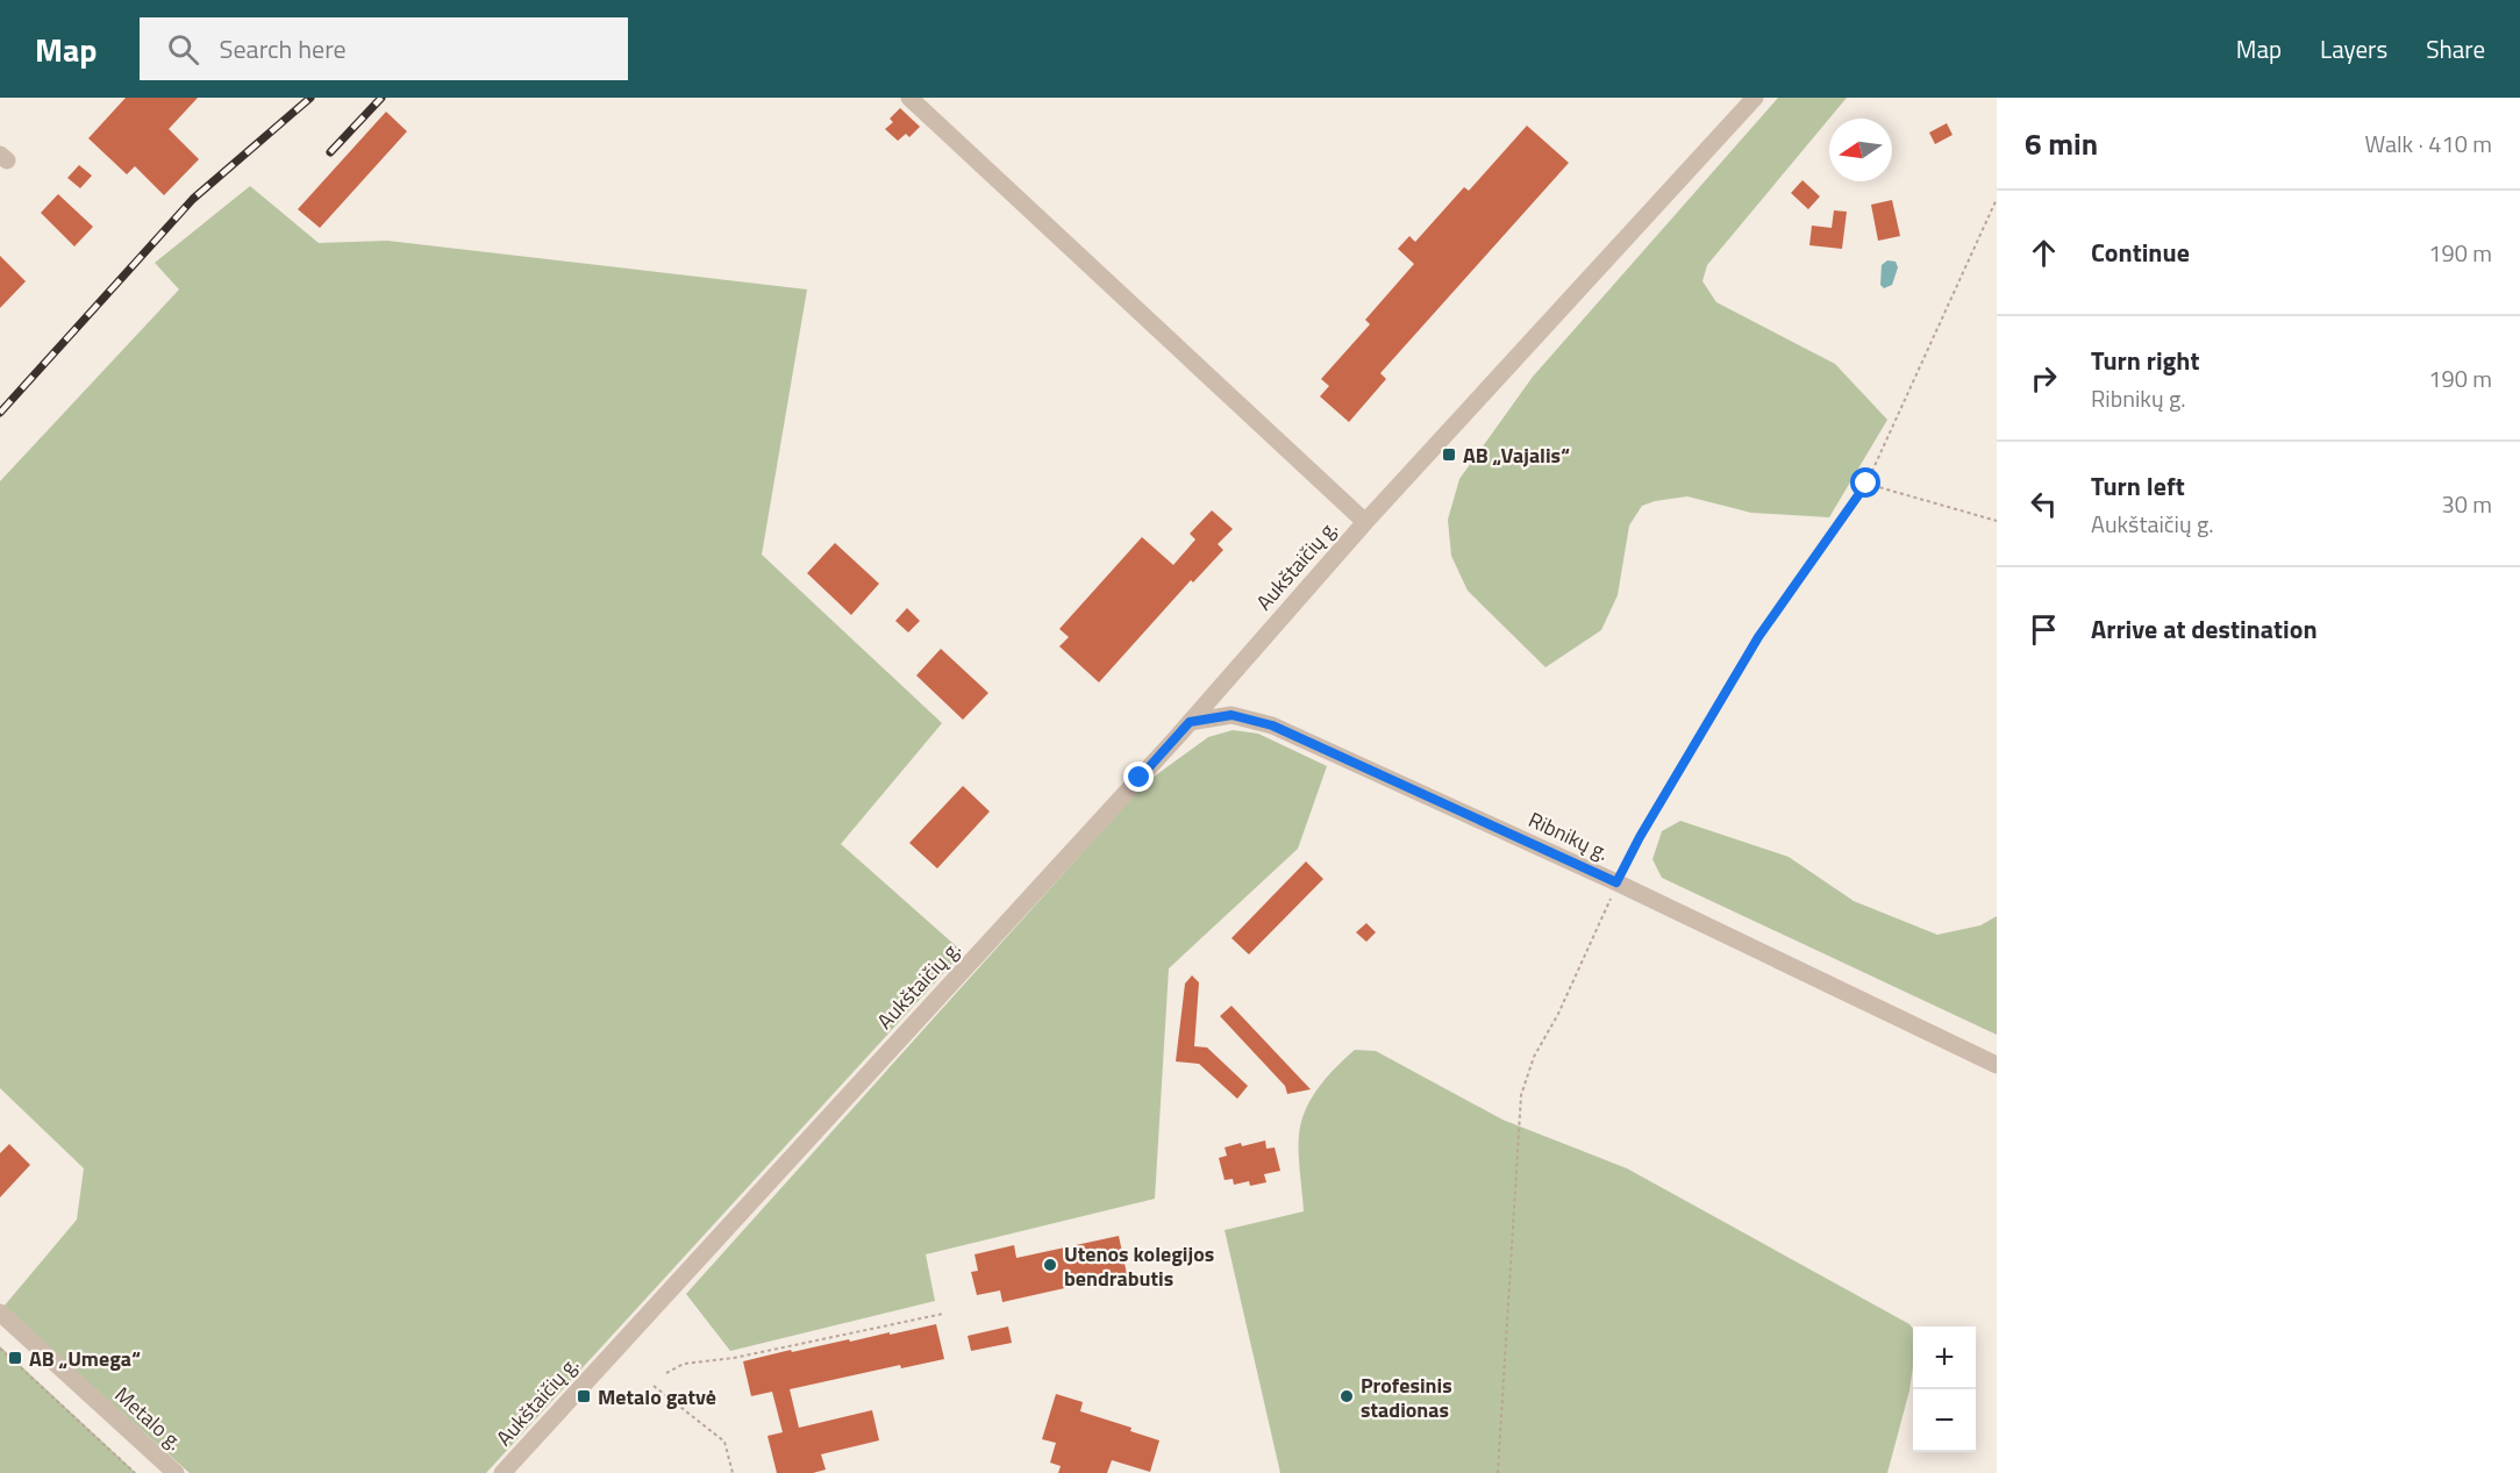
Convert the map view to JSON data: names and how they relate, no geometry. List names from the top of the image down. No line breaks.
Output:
{"streets":{"street":["Aukštaičių g.","Ribnikų g.","Metalo g."]},"crossings":[["Aukštaičių g.","Ribnikų g."]],"places":{"transit":["AB „Vajalis“","AB „Umega“","Metalo gatvė"],"other":["Utenos kolegijos bendrabutis","Profesinis stadionas"]},"north":"left","page":{"header":"Map","search":"Search here","nav":["Map","Layers","Share"],"heading":["6 min","Walk · 410 m"],"list":[["Continue","190 m"],["Turn right","Ribnikų g.","190 m"],["Turn left","Aukštaičių g.","30 m"],"Arrive at destination"],"map_buttons":["+","−"]}}
